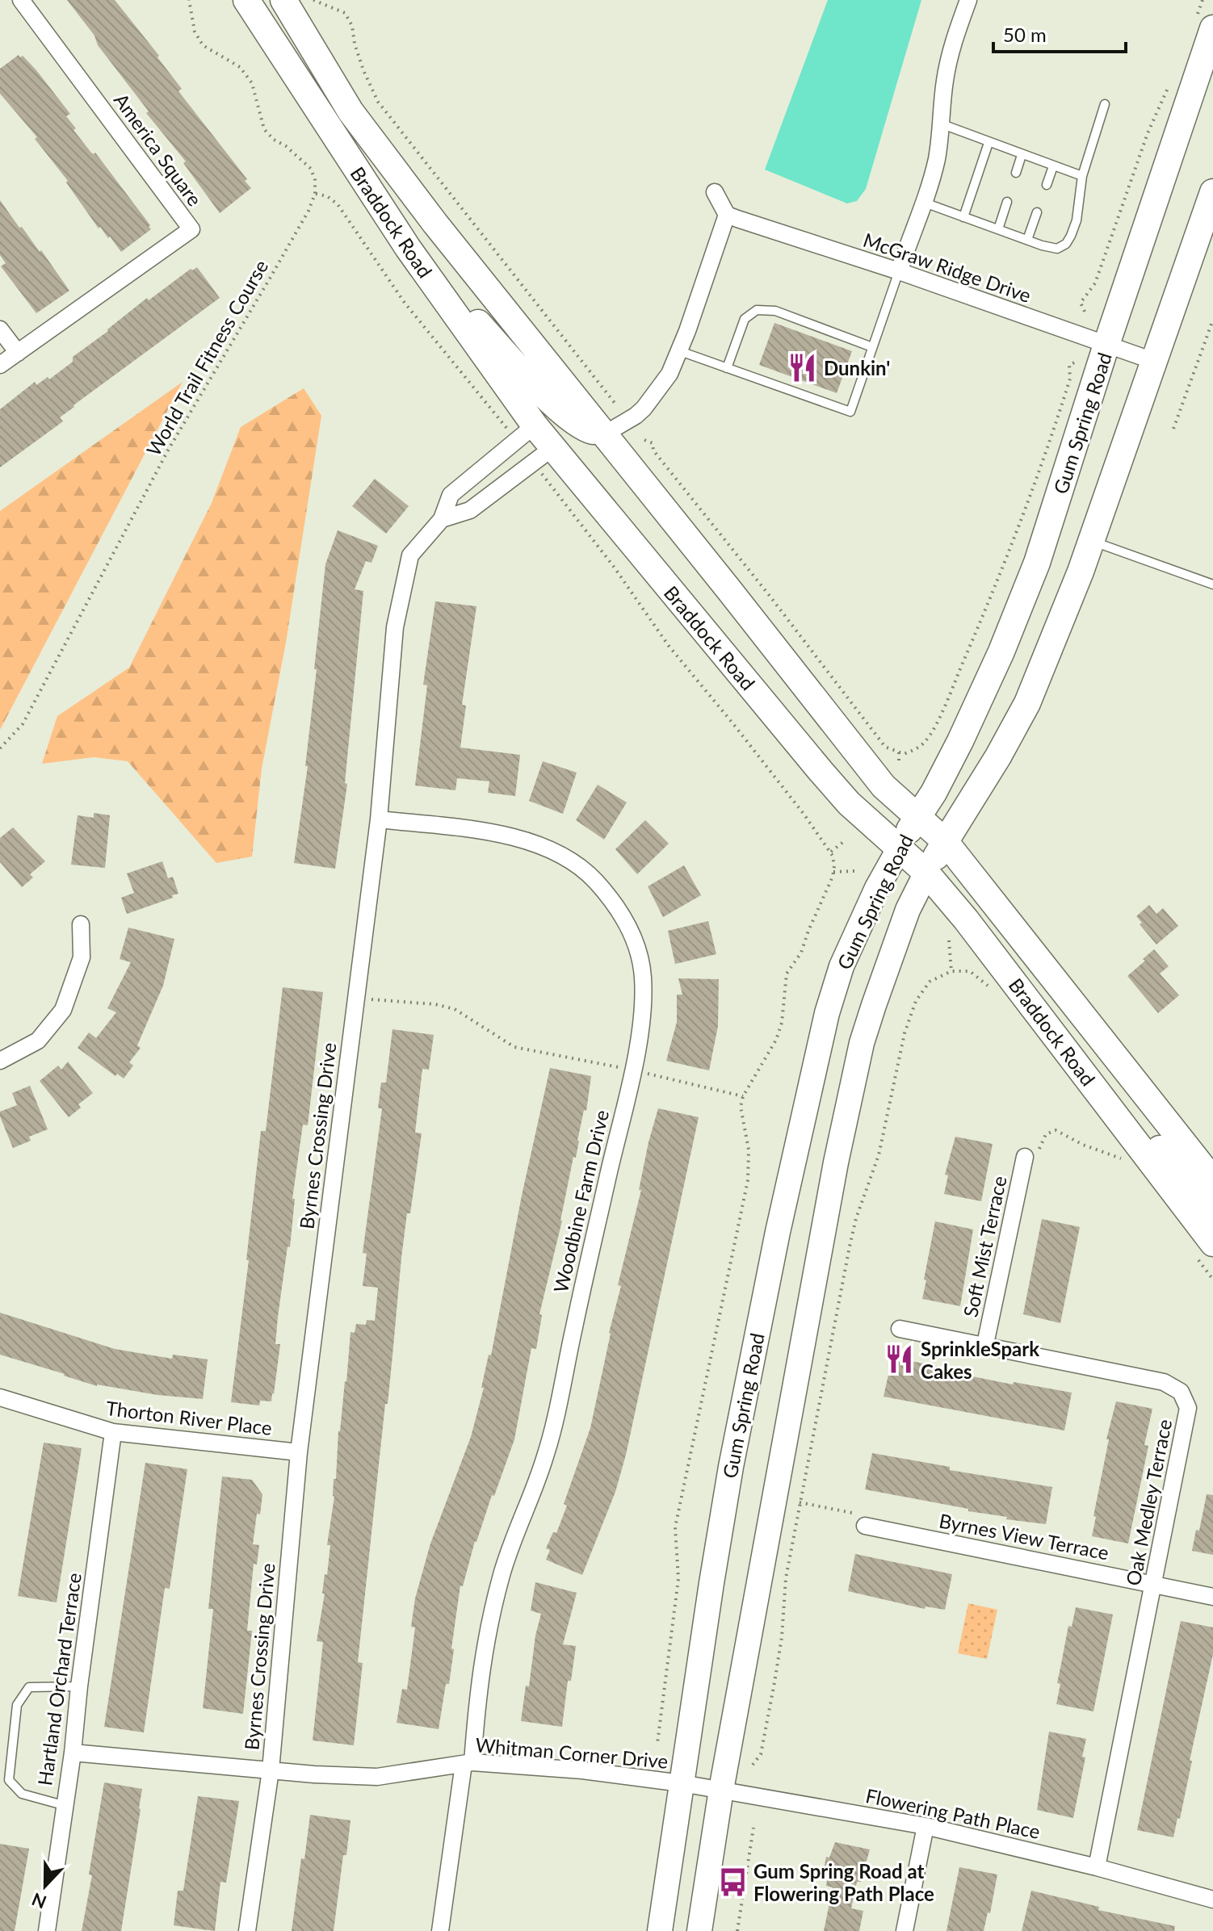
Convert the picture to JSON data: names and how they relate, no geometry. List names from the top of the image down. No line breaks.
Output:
{"streets":{"main road":["Braddock Road","Gum Spring Road"],"street":["America Square","McGraw Ridge Drive","Byrnes Crossing Drive","Woodbine Farm Drive","Soft Mist Terrace","Thorton River Place","Oak Medley Terrace","Byrnes View Terrace","Hartland Orchard Terrace","Whitman Corner Drive","Flowering Path Place"],"path":["World Trail Fitness Course"]},"crossings":[["Braddock Road","Gum Spring Road"],["Braddock Road","Byrnes Crossing Drive"],["McGraw Ridge Drive","Gum Spring Road"],["Gum Spring Road","Whitman Corner Drive"],["Gum Spring Road","Flowering Path Place"],["Byrnes Crossing Drive","Woodbine Farm Drive"],["Byrnes Crossing Drive","Thorton River Place"],["Byrnes Crossing Drive","Whitman Corner Drive"],["Woodbine Farm Drive","Whitman Corner Drive"],["Soft Mist Terrace","Oak Medley Terrace"],["Thorton River Place","Hartland Orchard Terrace"],["Oak Medley Terrace","Byrnes View Terrace"],["Oak Medley Terrace","Flowering Path Place"],["Hartland Orchard Terrace","Whitman Corner Drive"],["Whitman Corner Drive","Flowering Path Place"]],"places":{"restaurant":["Dunkin'","SprinkleSpark Cakes"],"bus stop":["Gum Spring Road at Flowering Path Place"]},"scale_bar":"50 m","north":"bottom"}
